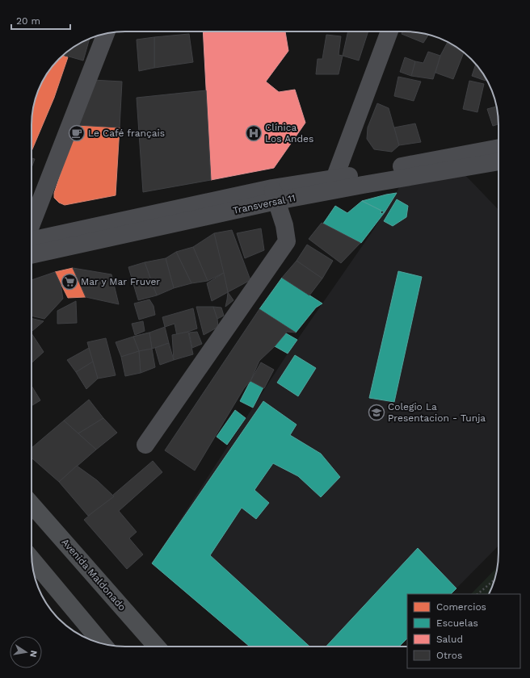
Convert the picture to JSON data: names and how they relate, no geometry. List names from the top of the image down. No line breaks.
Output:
{"streets":{"main road":["Avenida Maldonado"],"street":["Transversal 11"]},"places":{"cafe":["Le Café français"],"hospital":["Clínica Los Andes"],"supermarket":["Mar y Mar Fruver"],"school or university":["Colegio La Presentacion - Tunja"]},"legend":["Comercios","Escuelas","Salud","Otros"],"scale_bar":"20 m","north":"right"}
